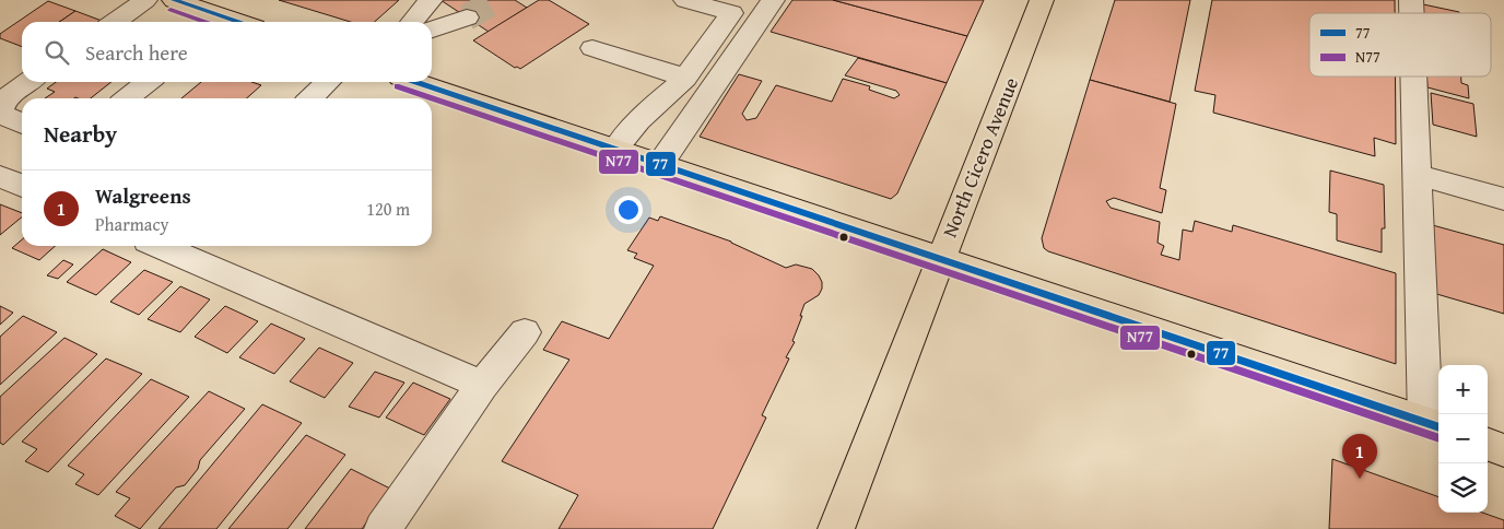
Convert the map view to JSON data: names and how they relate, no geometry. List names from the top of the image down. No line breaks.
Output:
{"streets":{"main road":["North Cicero Avenue"]},"lines":["transit line 77","transit line N77"],"legend":["77","N77"],"page":{"search":"Search here","heading":"Nearby","list":[{"mark":"1","name":"Walgreens","note":"Pharmacy","value":"120 m"}],"map_buttons":["+","−"],"pins":"1"}}
